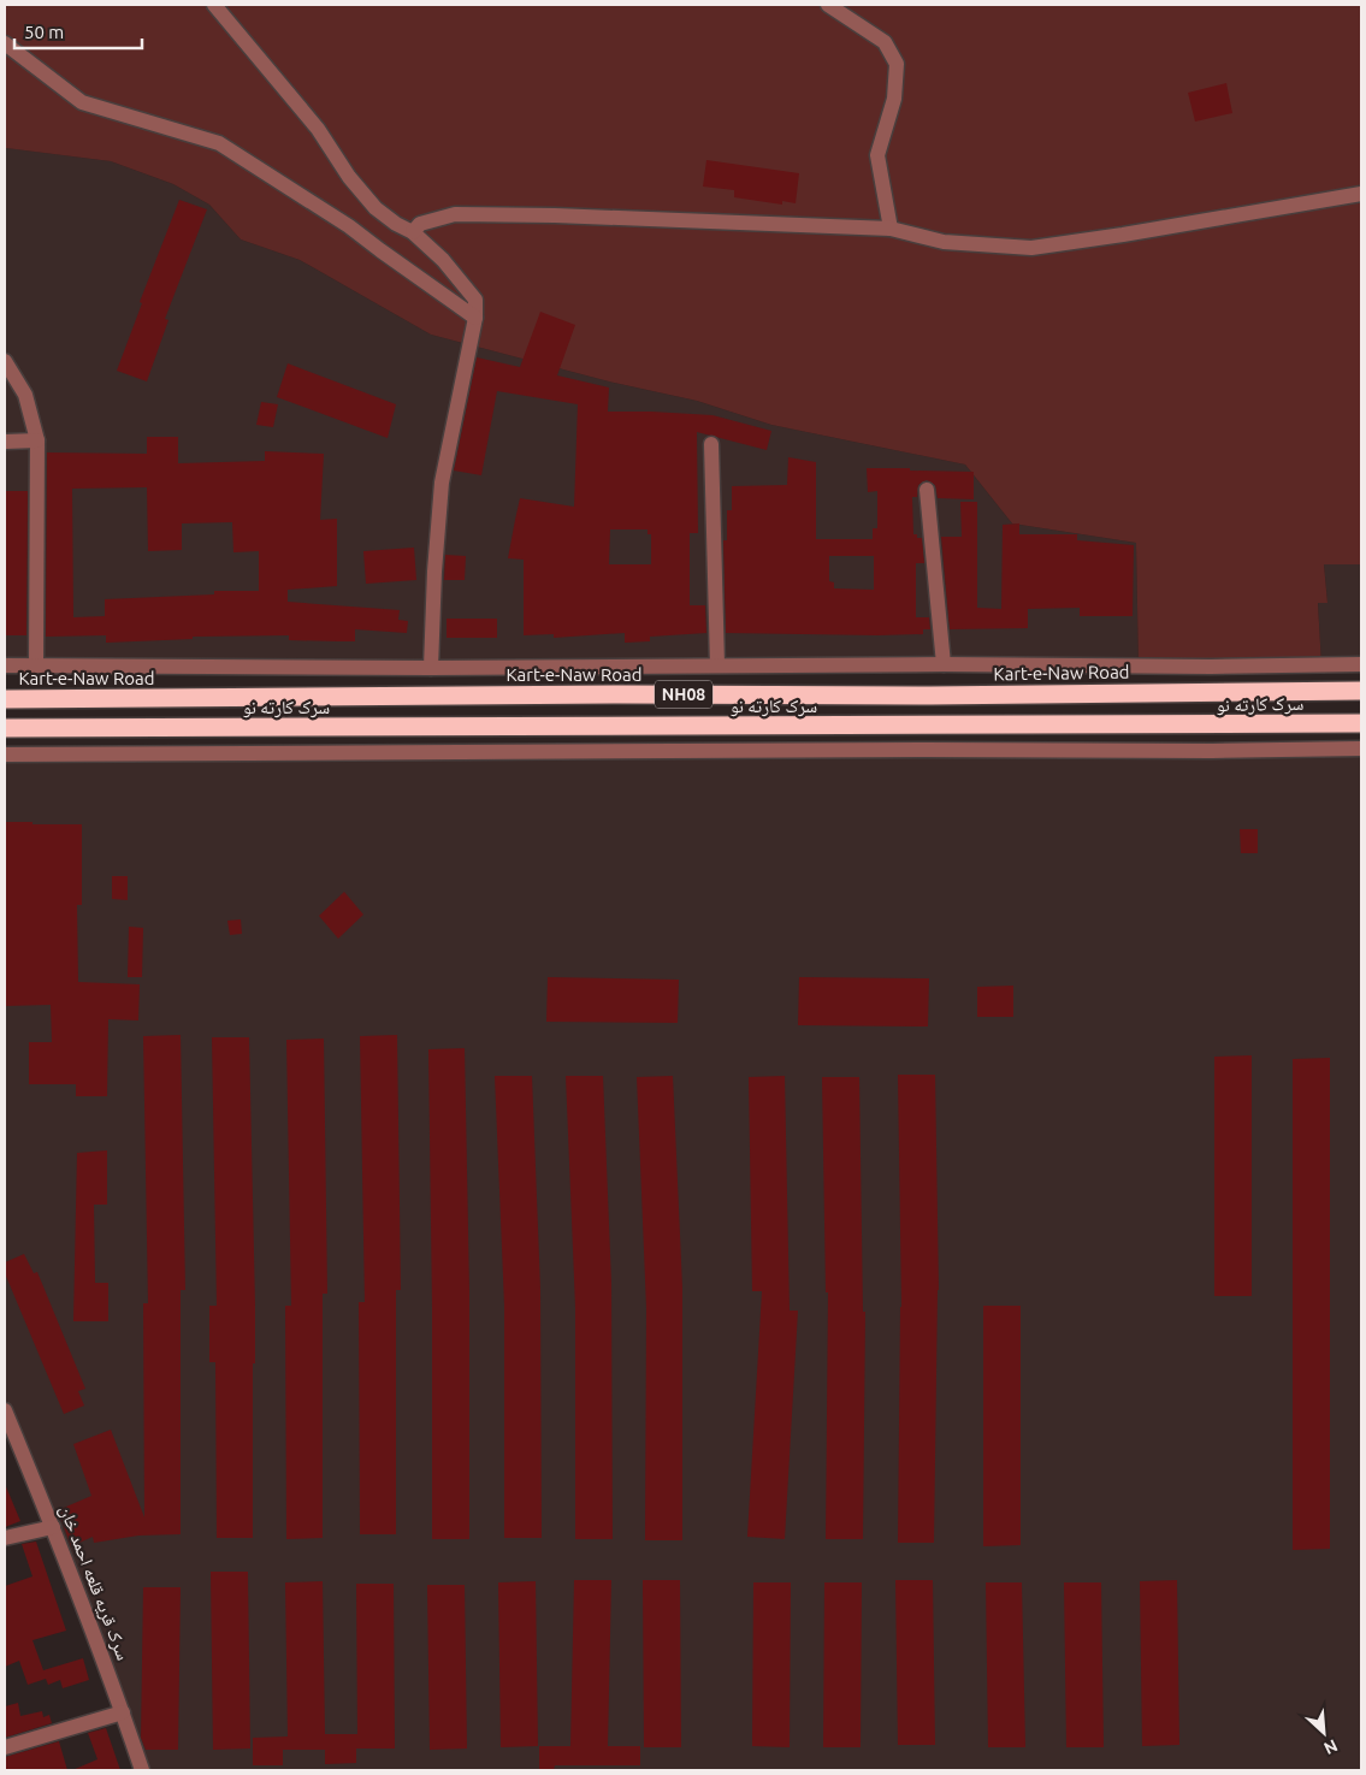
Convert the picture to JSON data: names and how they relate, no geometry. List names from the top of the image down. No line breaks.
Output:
{"streets":{"highway":["Kart-e-Naw Road","NH08","سرک کارته نو"],"street":["سرک قریه قلعه احمد خان"]},"scale_bar":"50 m","north":"bottom right"}
